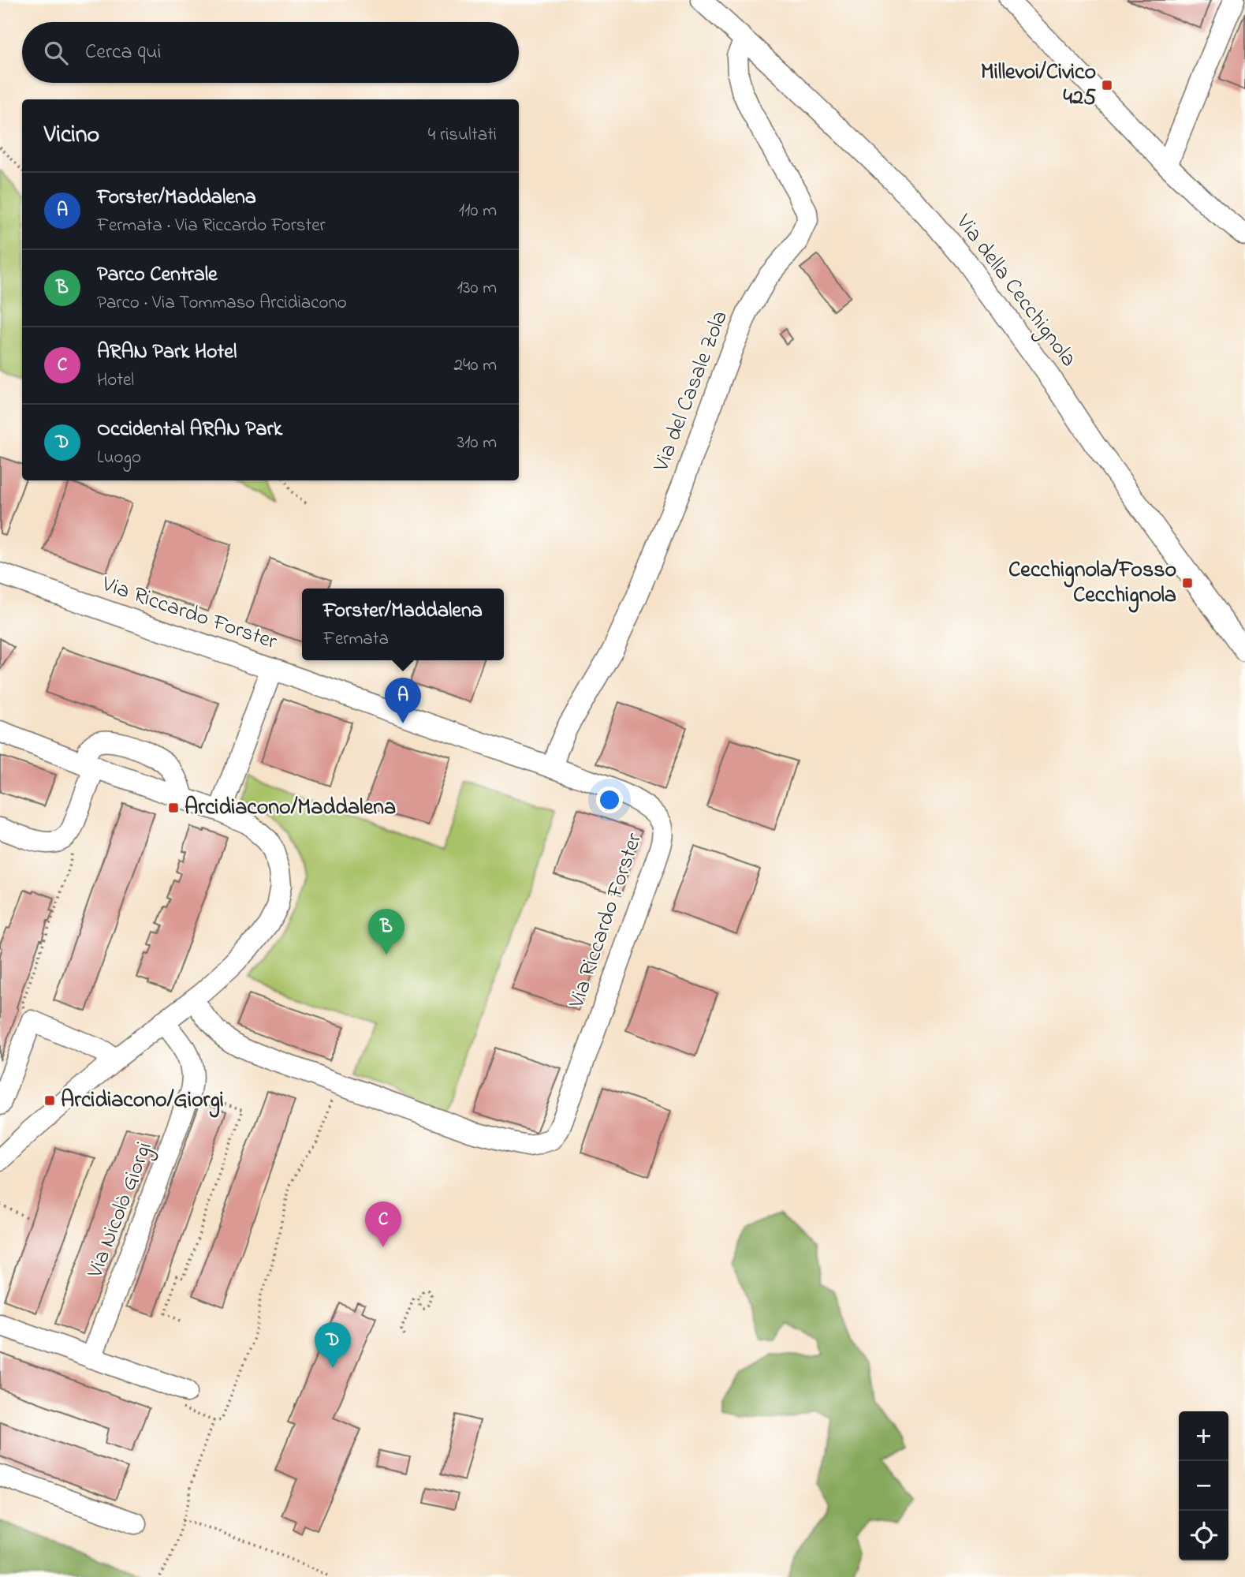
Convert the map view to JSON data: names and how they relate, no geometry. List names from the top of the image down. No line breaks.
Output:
{"streets":{"street":["Via della Cecchignola","Via del Casale Zola","Via Riccardo Forster","Via Nicolò Giorgi"]},"crossings":[["Via della Cecchignola","Via del Casale Zola"],["Via del Casale Zola","Via Riccardo Forster"]],"places":{"transit":["Millevoi/Civico 425","Cecchignola/Fosso Cecchignola","Arcidiacono/Maddalena","Arcidiacono/Giorgi"]},"page":{"search":"Cerca qui","heading":["Vicino","4 risultati"],"list":[{"mark":"A","name":"Forster/Maddalena","note":"Fermata · Via Riccardo Forster","value":"110 m"},{"mark":"B","name":"Parco Centrale","note":"Parco · Via Tommaso Arcidiacono","value":"130 m"},{"mark":"C","name":"ARAN Park Hotel","note":"Hotel","value":"240 m"},{"mark":"D","name":"Occidental ARAN Park","note":"Luogo","value":"310 m"}],"popup":["Forster/Maddalena","Fermata"],"pins":["A","B","C","D"],"map_buttons":["+","−"]}}
